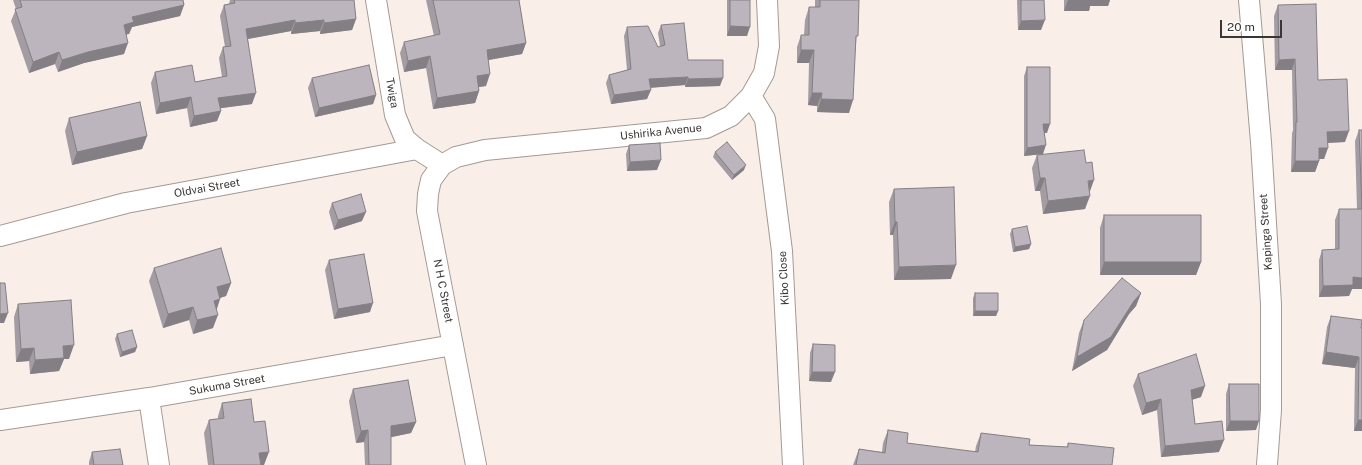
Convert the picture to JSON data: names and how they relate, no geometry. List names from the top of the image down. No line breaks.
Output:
{"streets":{"street":["Twiga","Ushirika Avenue","Oldvai Street","Kapinga Street","Kibo Close","N H C Street","Sukuma Street"]},"crossings":[["Twiga","Oldvai Street"],["Twiga","N H C Street"],["Ushirika Avenue","Kibo Close"],["Ushirika Avenue","N H C Street"],["N H C Street","Sukuma Street"]],"scale_bar":"20 m"}
